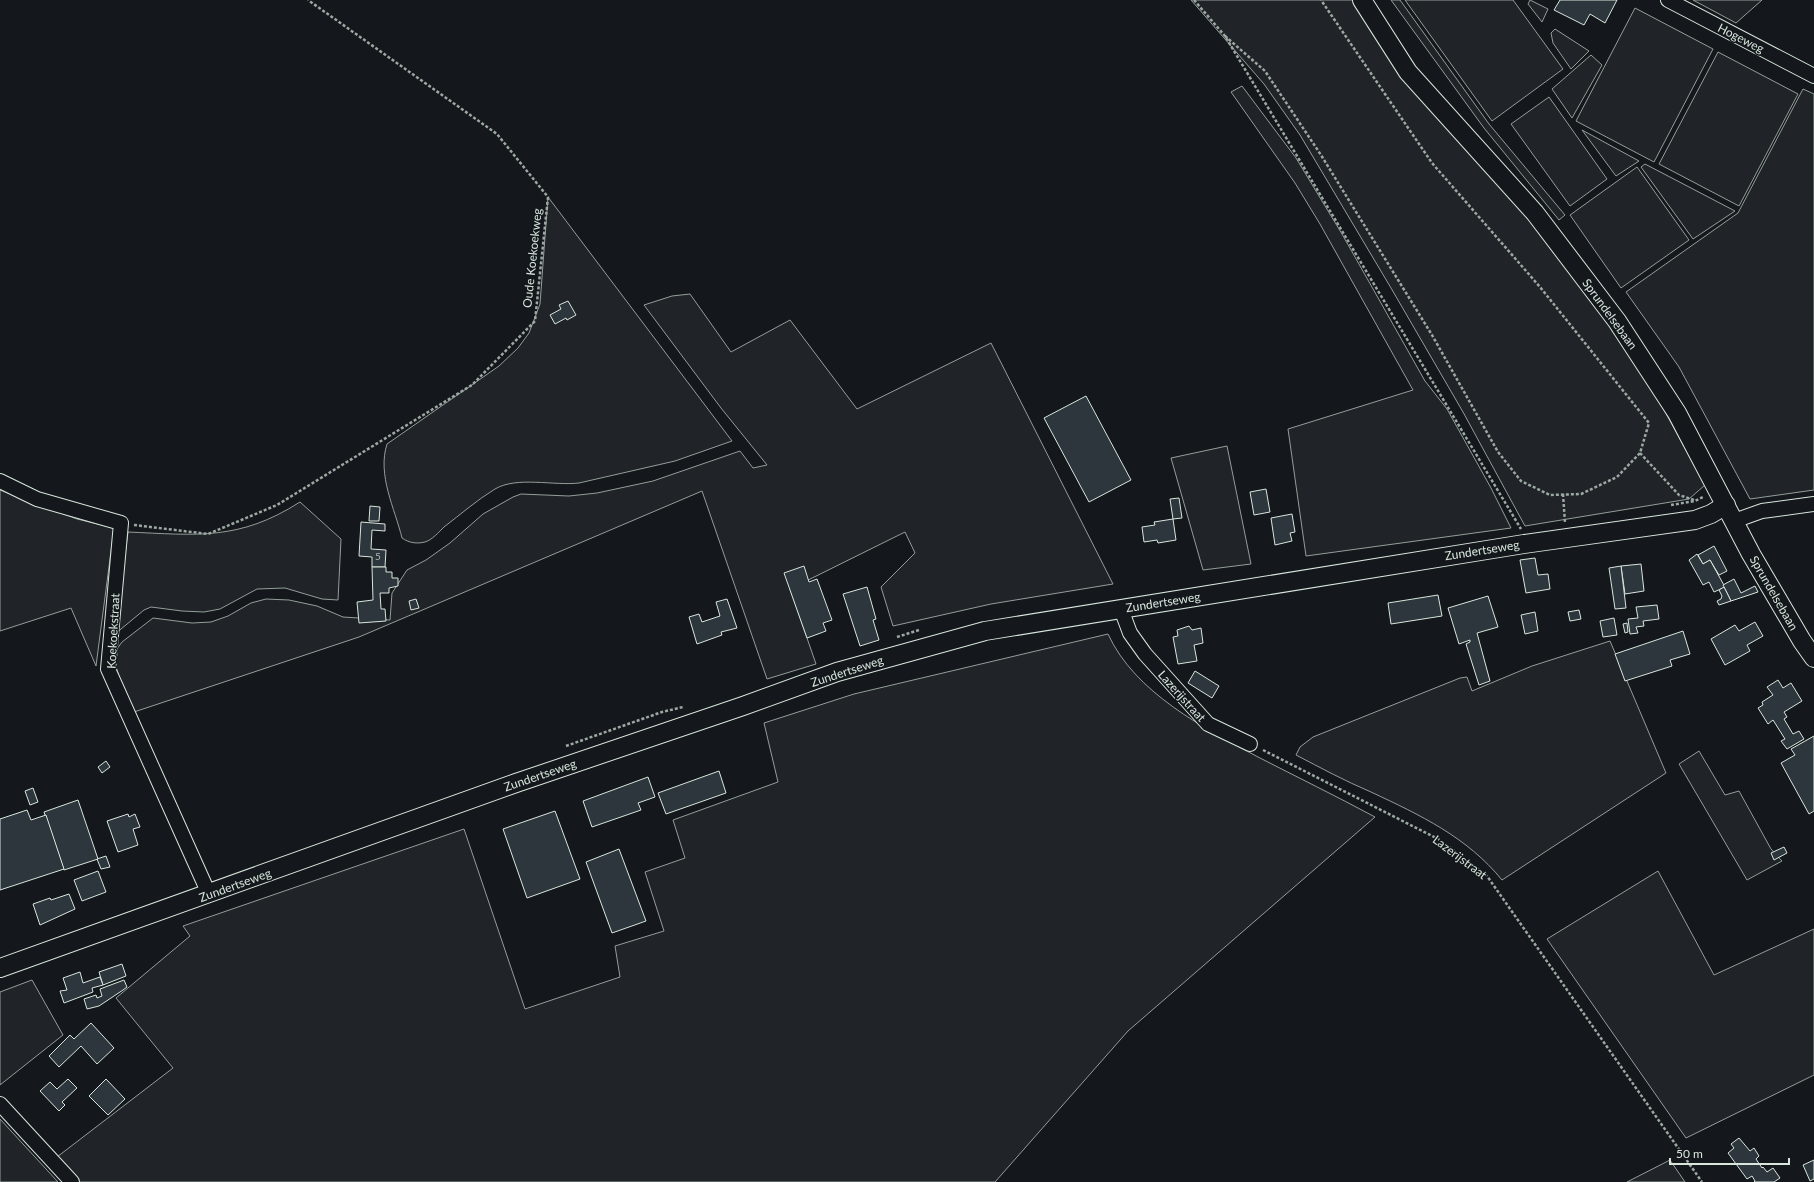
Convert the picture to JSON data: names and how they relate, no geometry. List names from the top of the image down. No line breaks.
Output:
{"streets":{"street":["Hogeweg","Sprundelsebaan","Zundertseweg","Koekoekstraat","Lazerijstraat"],"path":["Oude Koekoekweg"]},"crossings":[["Oude Koekoekweg","Koekoekstraat"],["Sprundelsebaan","Zundertseweg"],["Zundertseweg","Koekoekstraat"],["Zundertseweg","Lazerijstraat"]],"house_numbers":["5"],"scale_bar":"50 m"}
